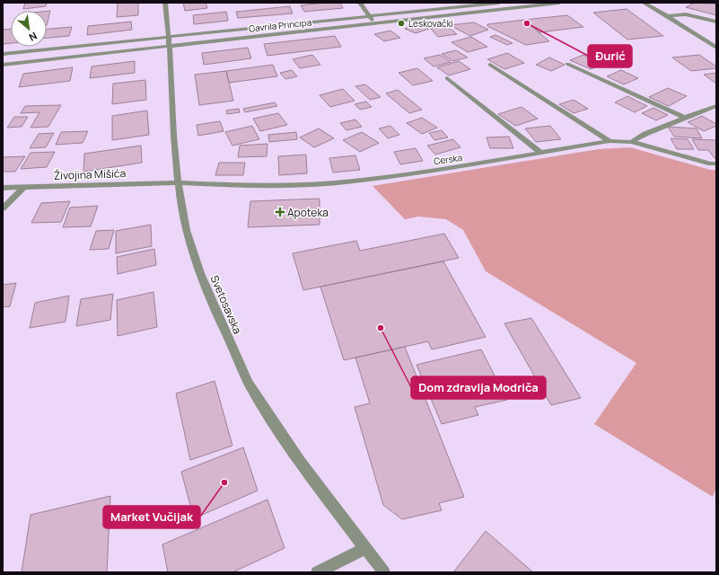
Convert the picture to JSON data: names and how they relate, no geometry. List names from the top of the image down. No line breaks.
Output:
{"streets":{"street":["Gavrila Principa","Cerska","Živojina Mišića","Svetosavska"]},"crossings":[["Gavrila Principa","Svetosavska"],["Cerska","Živojina Mišića"],["Cerska","Svetosavska"],["Živojina Mišića","Svetosavska"]],"places":{"other":["Leskovački","Đurić","Dom zdravlja Modriča","Market Vučijak"],"health":["Apoteka"]},"north":"bottom right"}
